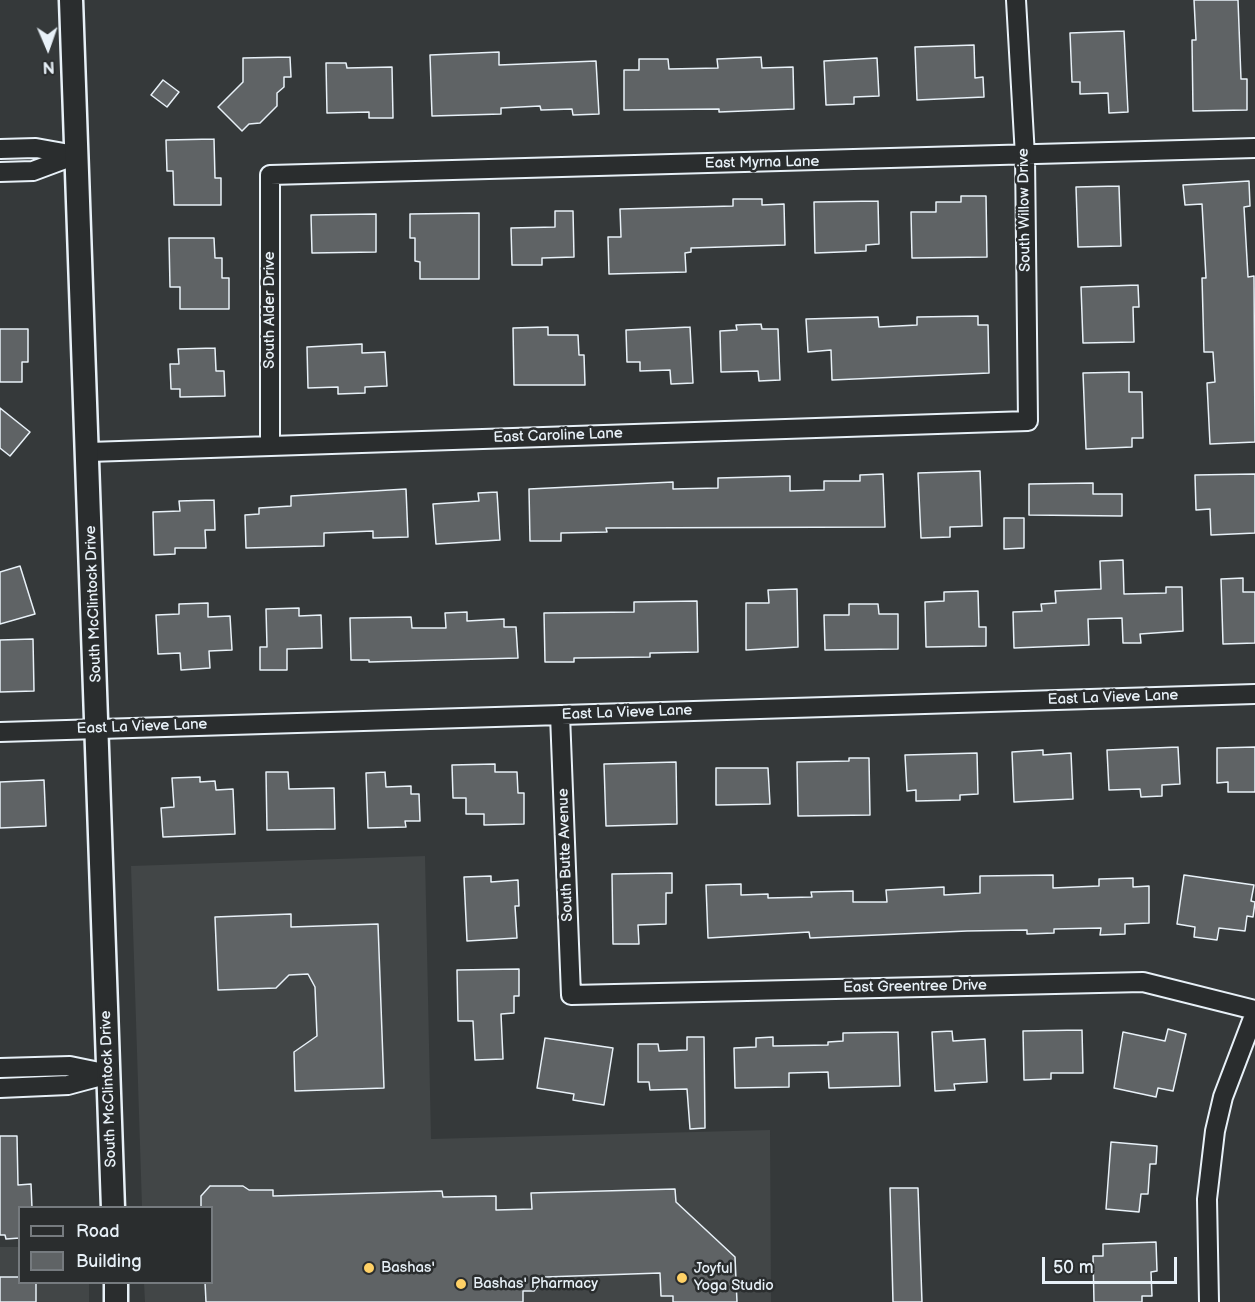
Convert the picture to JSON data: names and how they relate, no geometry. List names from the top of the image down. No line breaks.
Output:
{"streets":{"main road":["South McClintock Drive"],"street":["East Myrna Lane","South Willow Drive","South Alder Drive","East Caroline Lane","East La Vieve Lane","South Butte Avenue","East Greentree Drive"]},"crossings":[["East Myrna Lane","South Willow Drive"],["East Myrna Lane","South Alder Drive"],["South Willow Drive","East Caroline Lane"],["South Alder Drive","East Caroline Lane"],["East Caroline Lane","South McClintock Drive"],["South McClintock Drive","East La Vieve Lane"],["East La Vieve Lane","South Butte Avenue"],["South Butte Avenue","East Greentree Drive"]],"places":["Bashas'","Joyful Yoga Studio","Bashas' Pharmacy"],"legend":["Road","Building"],"scale_bar":"50 m","north":"bottom"}
